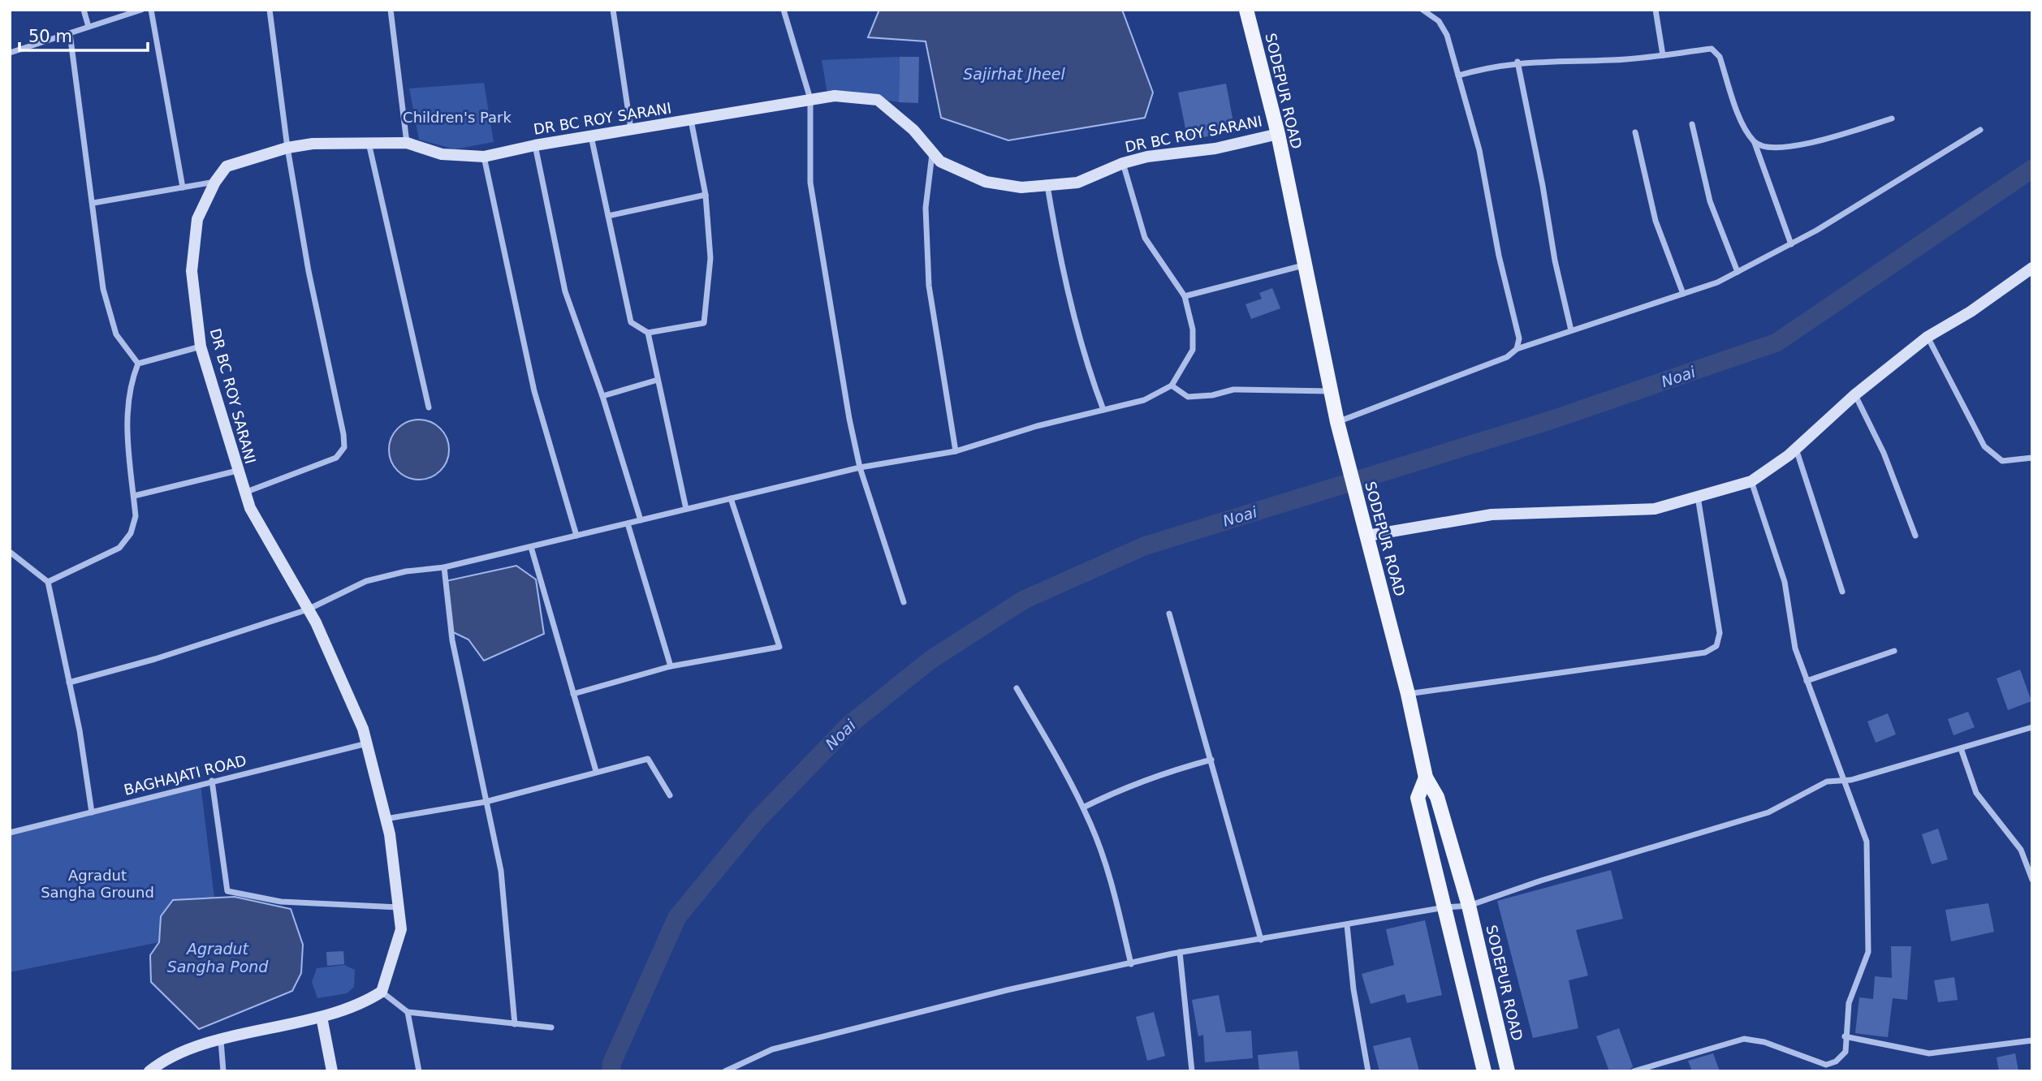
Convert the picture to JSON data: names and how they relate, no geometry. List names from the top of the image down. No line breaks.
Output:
{"streets":{"main road":["SODEPUR ROAD"],"street":["DR BC ROY SARANI","BAGHAJATI ROAD"]},"crossings":[["SODEPUR ROAD","DR BC ROY SARANI"],["DR BC ROY SARANI","BAGHAJATI ROAD"]],"water":["Sajirhat Jheel","Noai","Agradut Sangha Pond"],"parks":["Children's Park","Agradut Sangha Ground"],"scale_bar":"50 m"}
